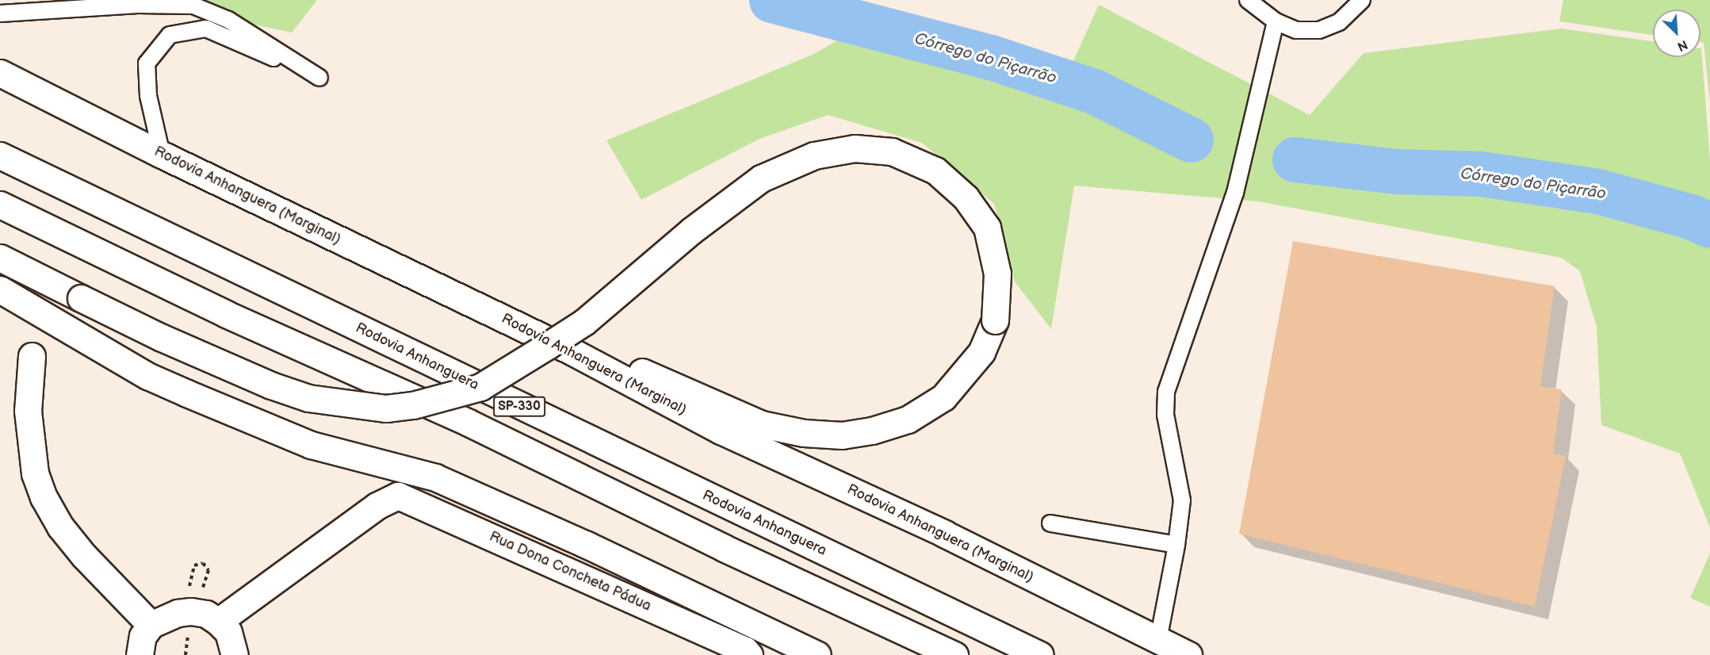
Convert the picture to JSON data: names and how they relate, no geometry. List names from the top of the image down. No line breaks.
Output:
{"streets":{"main road":["Rodovia Anhanguera (Marginal)","Rodovia Anhanguera","SP-330","Rua Dona Concheta Pádua"]},"water":["Córrego do Piçarrão"],"north":"bottom right"}
